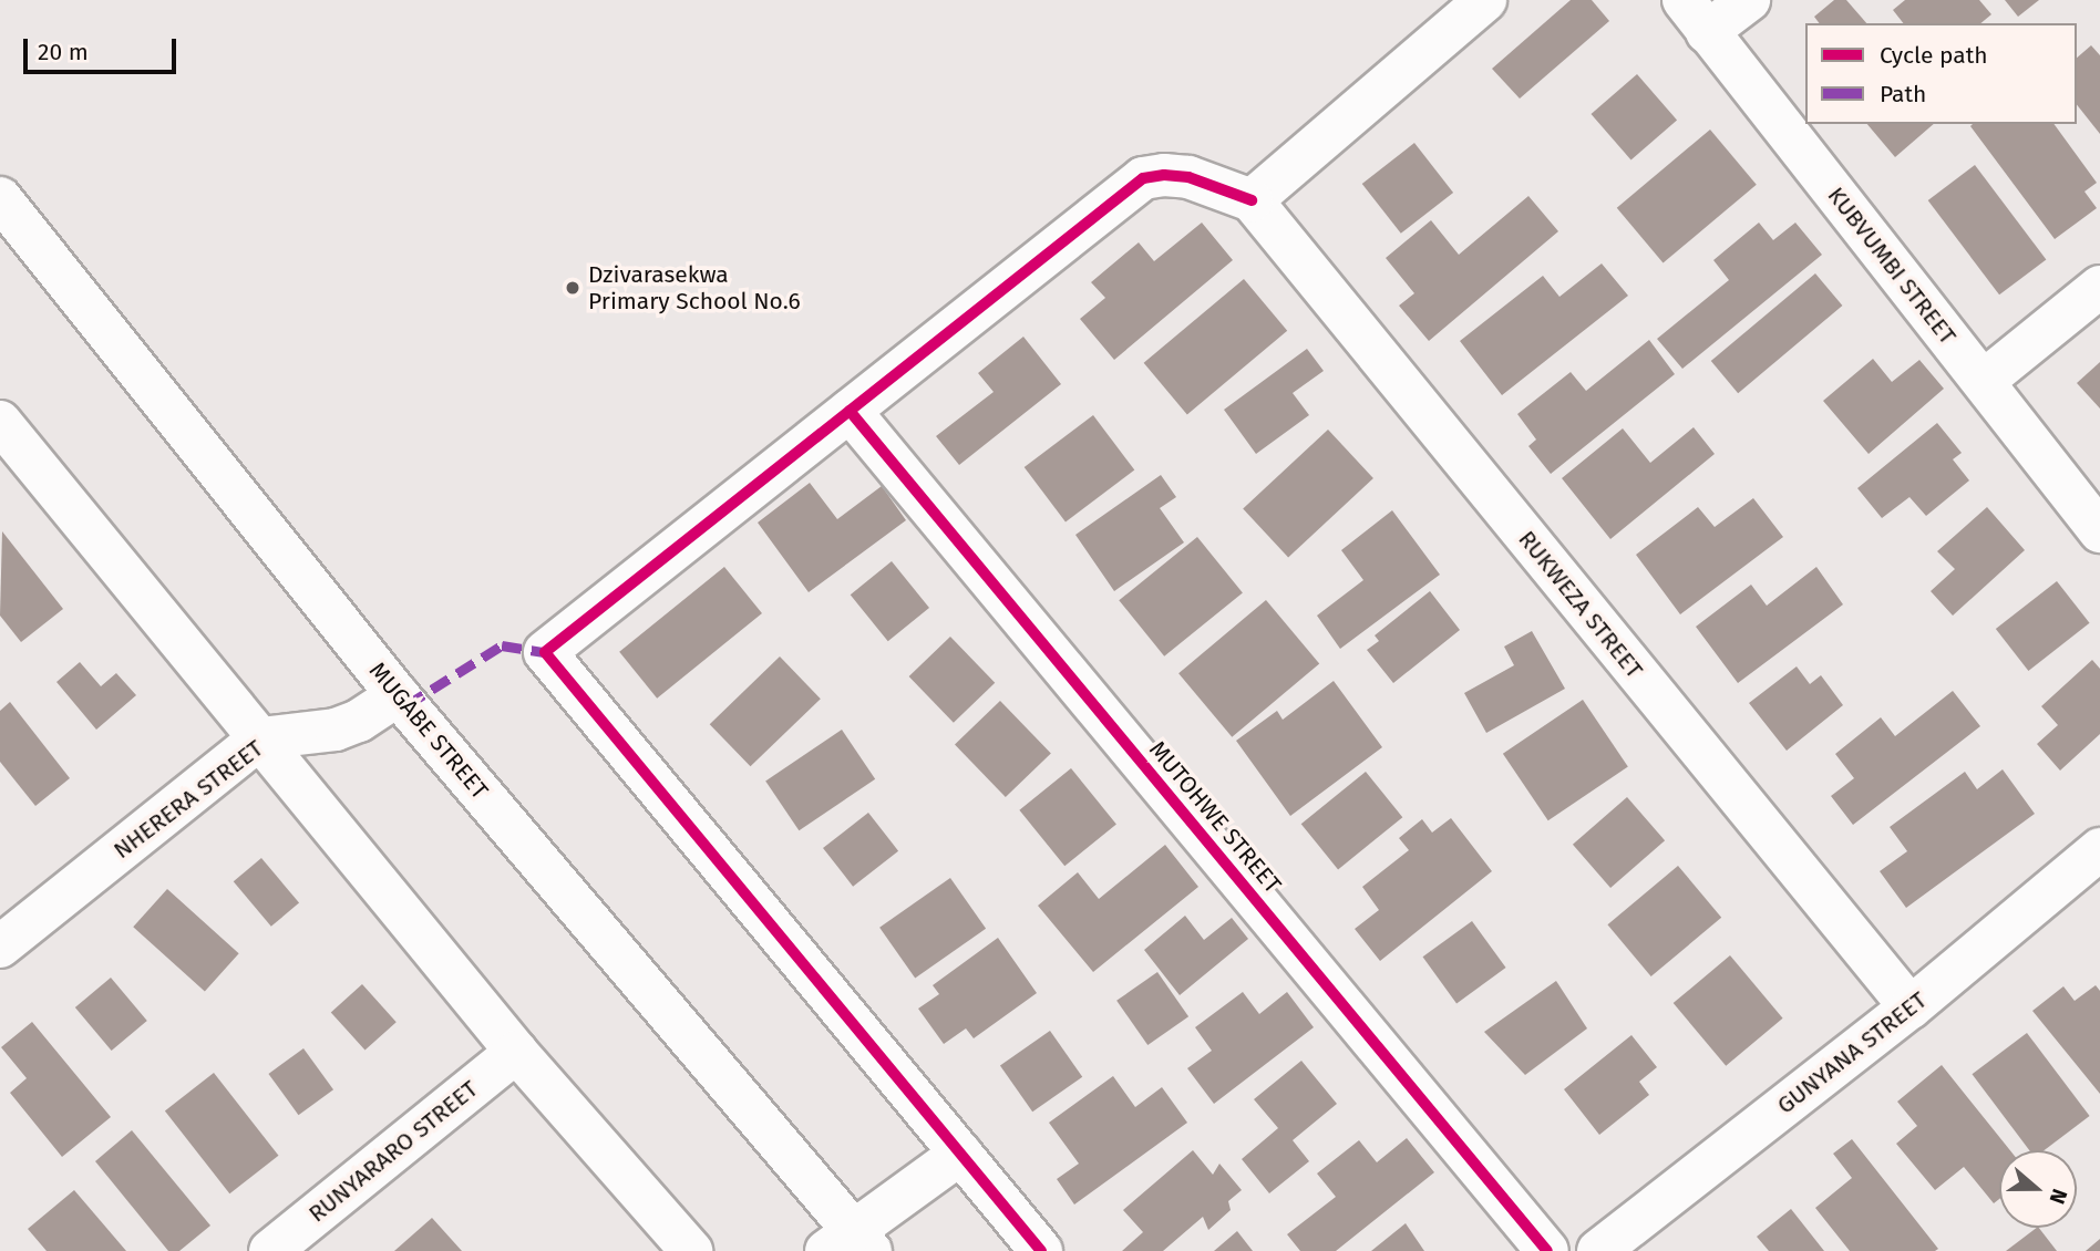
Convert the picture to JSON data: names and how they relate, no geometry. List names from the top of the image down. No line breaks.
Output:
{"streets":{"street":["KUBVUMBI STREET","RUKWEZA STREET","MUGABE STREET","NHERERA STREET","MUTOHWE STREET","GUNYANA STREET","RUNYARARO STREET"]},"crossings":[["RUKWEZA STREET","GUNYANA STREET"],["MUGABE STREET","NHERERA STREET"]],"places":["Dzivarasekwa Primary School No.6"],"legend":["Cycle path","Path"],"scale_bar":"20 m","north":"right"}
